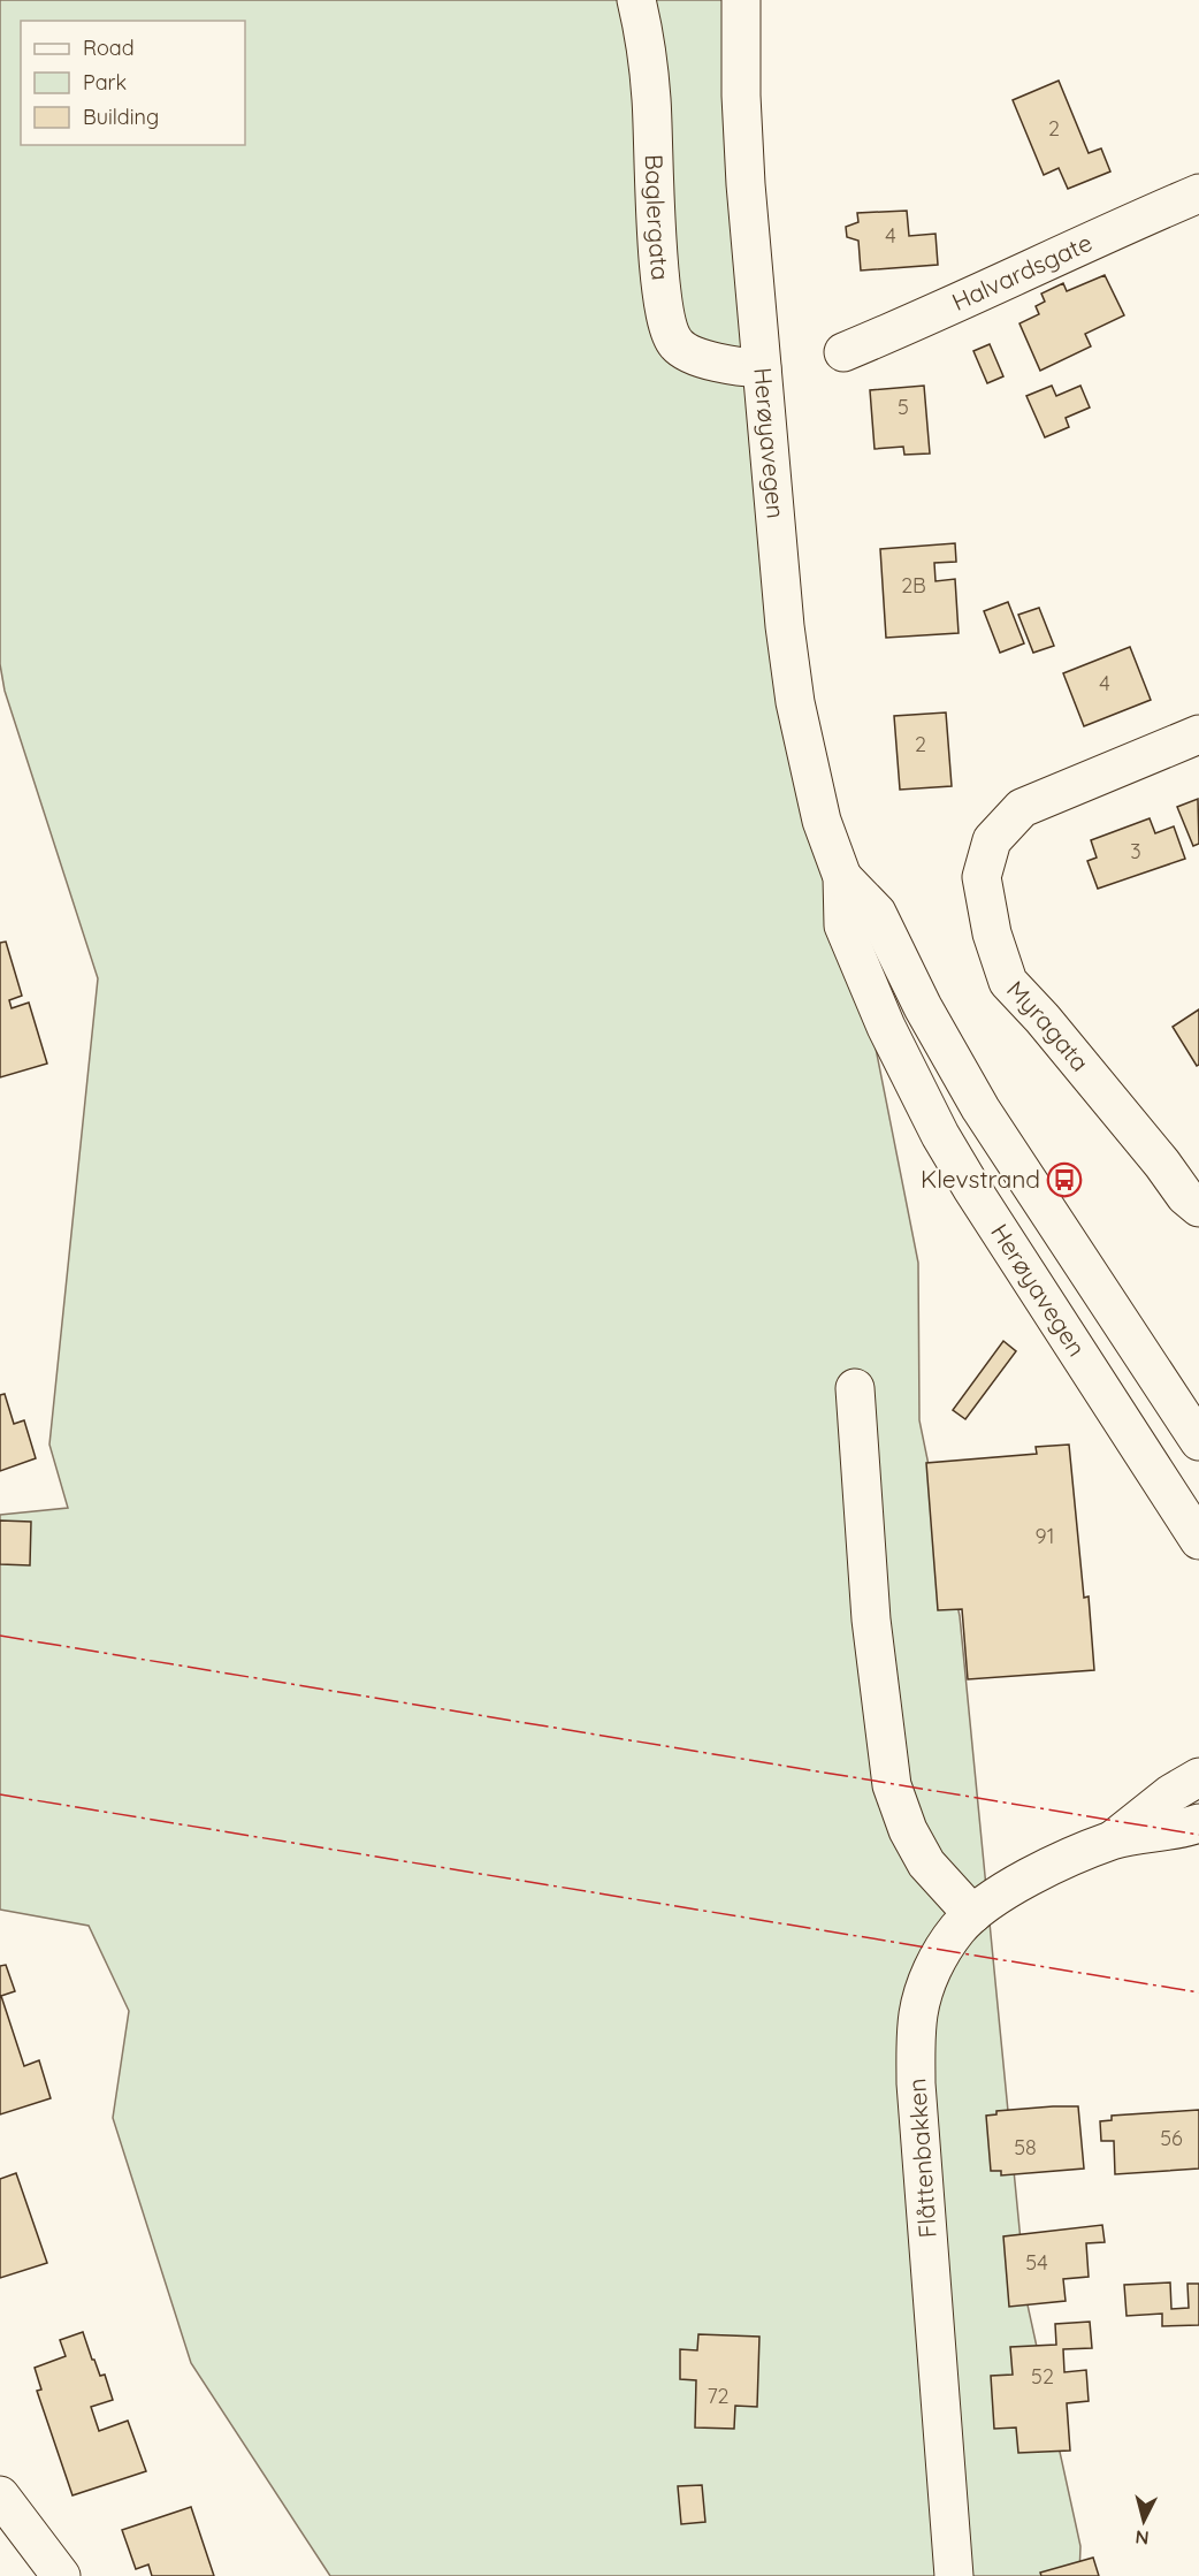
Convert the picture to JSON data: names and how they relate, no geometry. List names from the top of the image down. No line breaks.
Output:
{"streets":{"main road":["Baglergata","Halvardsgate","Herøyavegen","Myragata","Flåttenbakken"]},"crossings":[["Baglergata","Herøyavegen"]],"places":{"bus stop":["Klevstrand"]},"house_numbers":["2","4","5","2B","4","2","3","91","56","58","54","52","72"],"legend":["Road","Park","Building"],"north":"bottom"}
